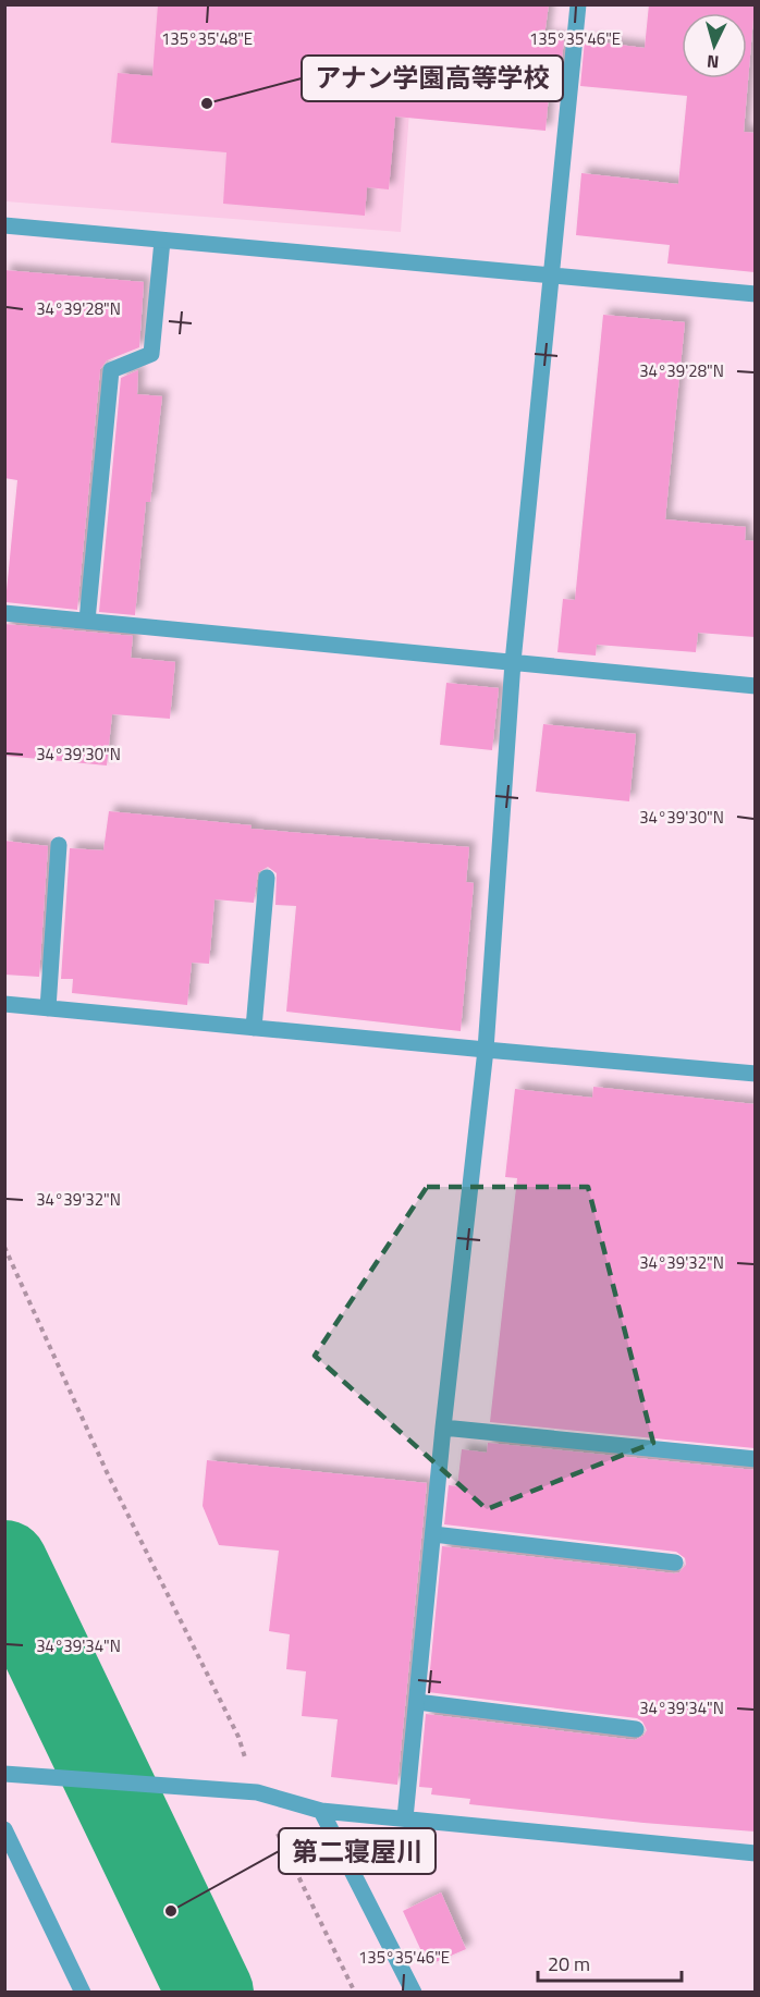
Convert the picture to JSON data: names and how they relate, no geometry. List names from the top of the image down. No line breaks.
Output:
{"places":["アナン学園高等学校","第二寝屋川"],"scale_bar":"20 m","north":"bottom","coordinates":["135°35'48\"E","135°35'46\"E","34°39'28\"N","34°39'30\"N","34°39'32\"N","34°39'34\"N"]}
